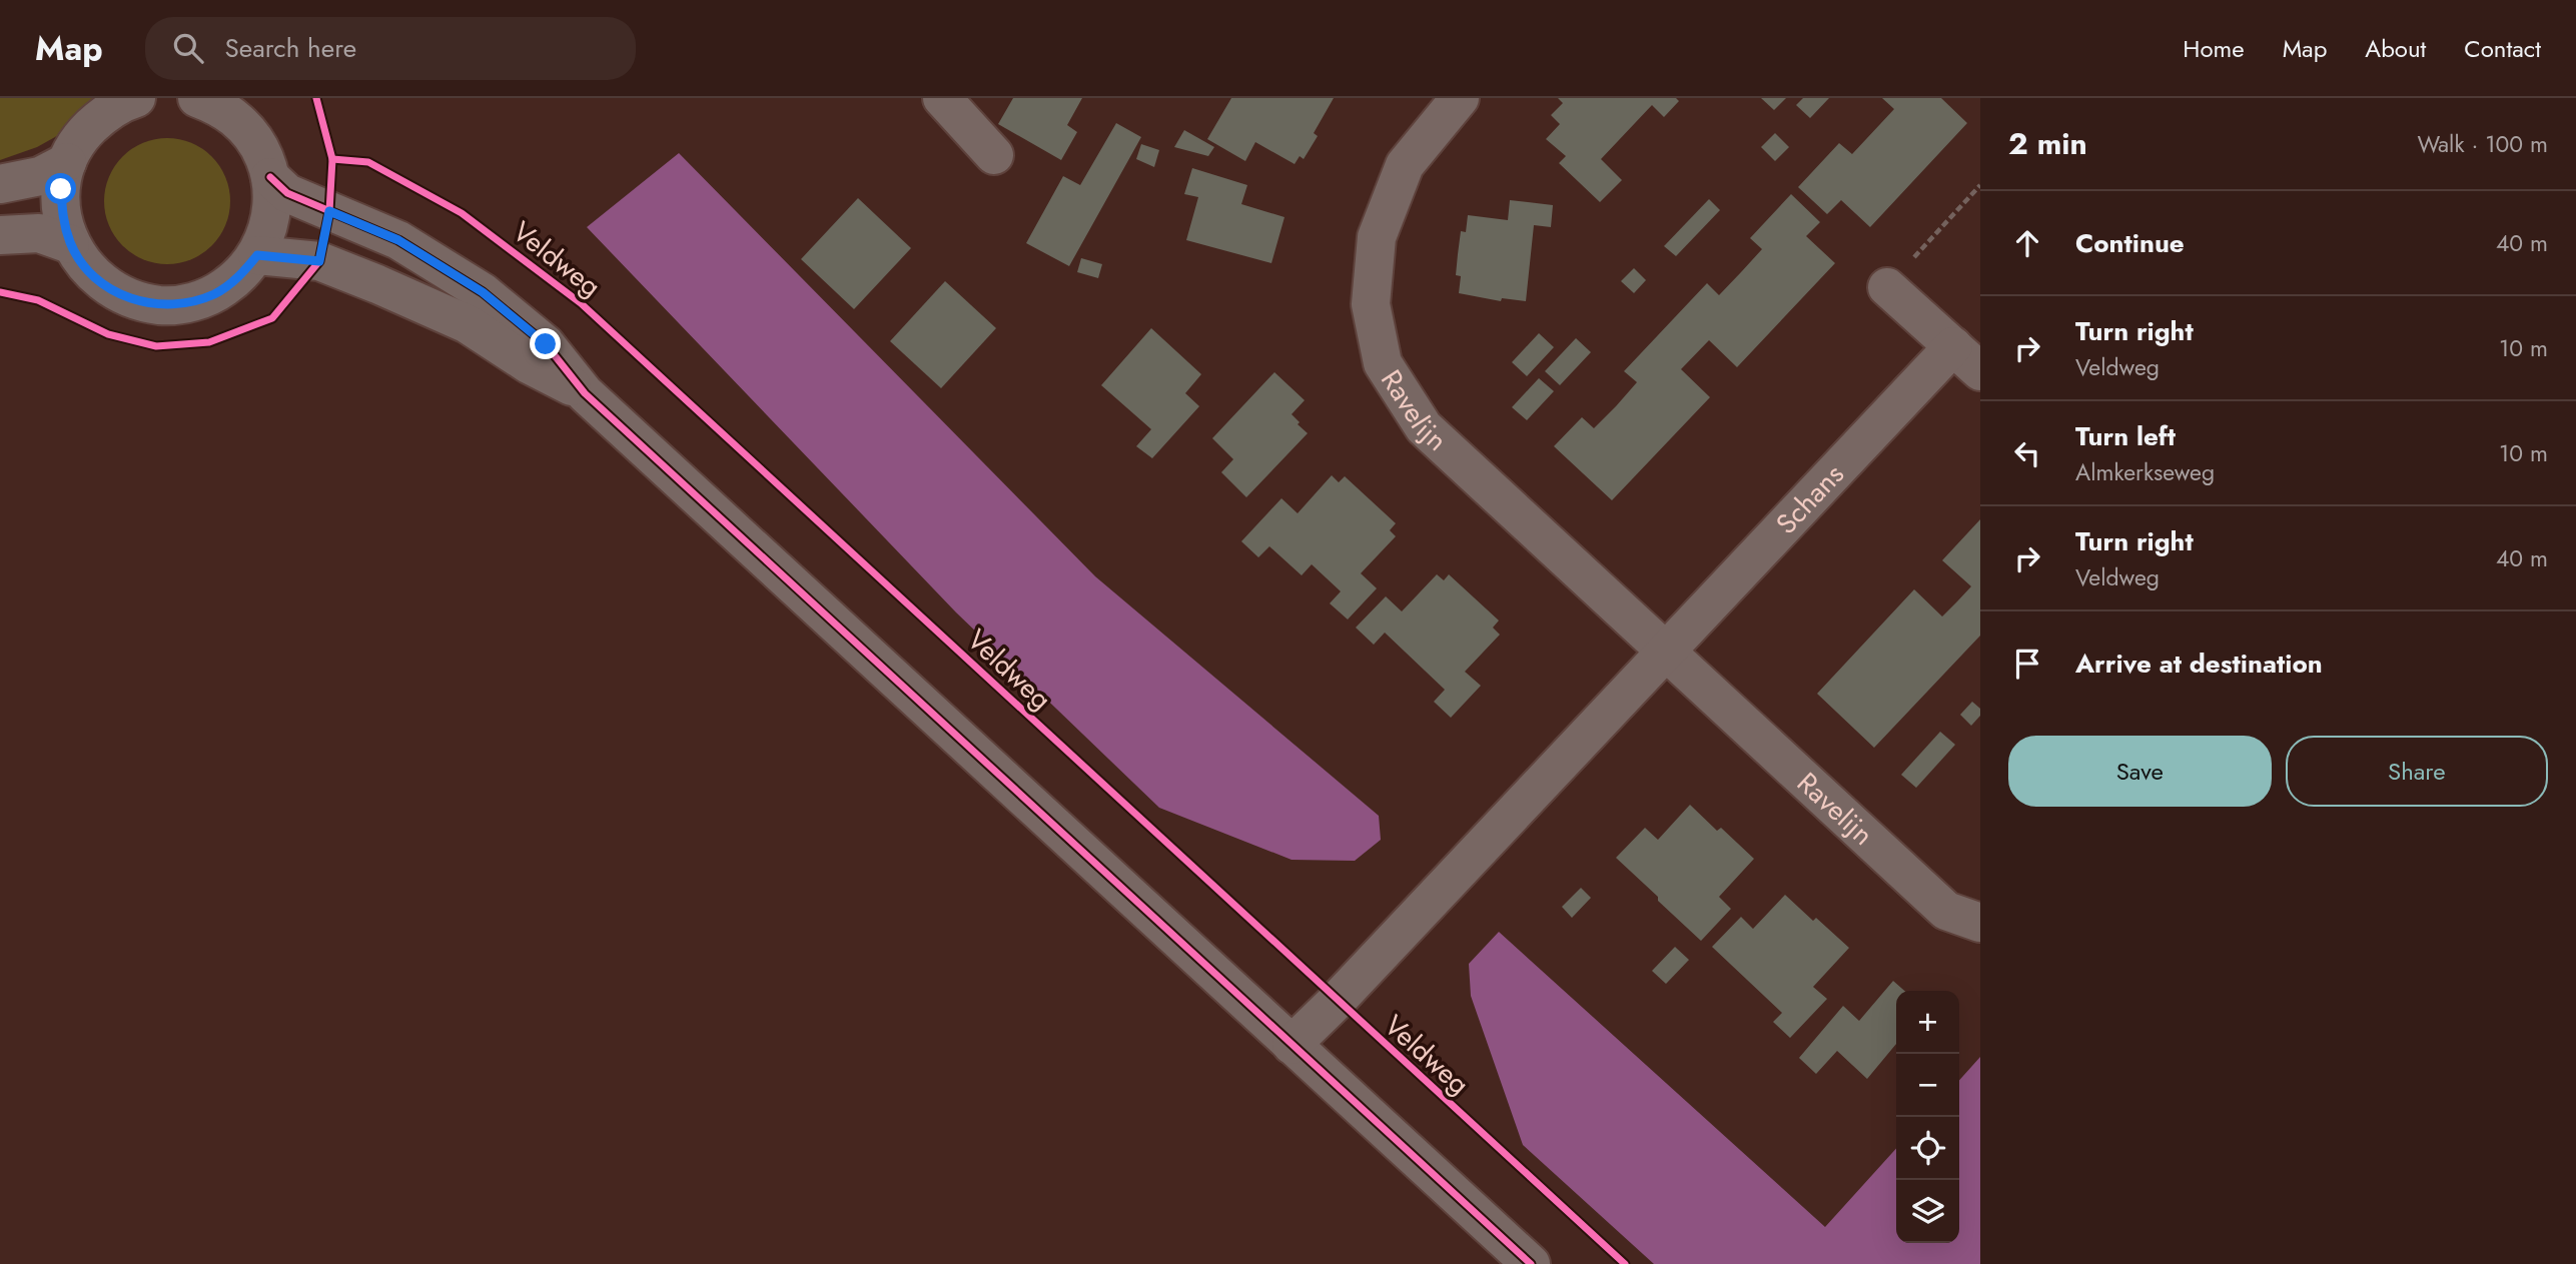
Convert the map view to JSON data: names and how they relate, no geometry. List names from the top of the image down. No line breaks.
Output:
{"streets":{"street":["Ravelijn","Schans"],"cycle path":["Veldweg"]},"crossings":[["Ravelijn","Schans"]],"page":{"header":"Map","search":"Search here","nav":["Home","Map","About","Contact"],"heading":["2 min","Walk · 100 m"],"list":[["Continue","40 m"],["Turn right","Veldweg","10 m"],["Turn left","Almkerkseweg","10 m"],["Turn right","Veldweg","40 m"],"Arrive at destination"],"buttons":["Save","Share"],"map_buttons":["+","−"]}}
